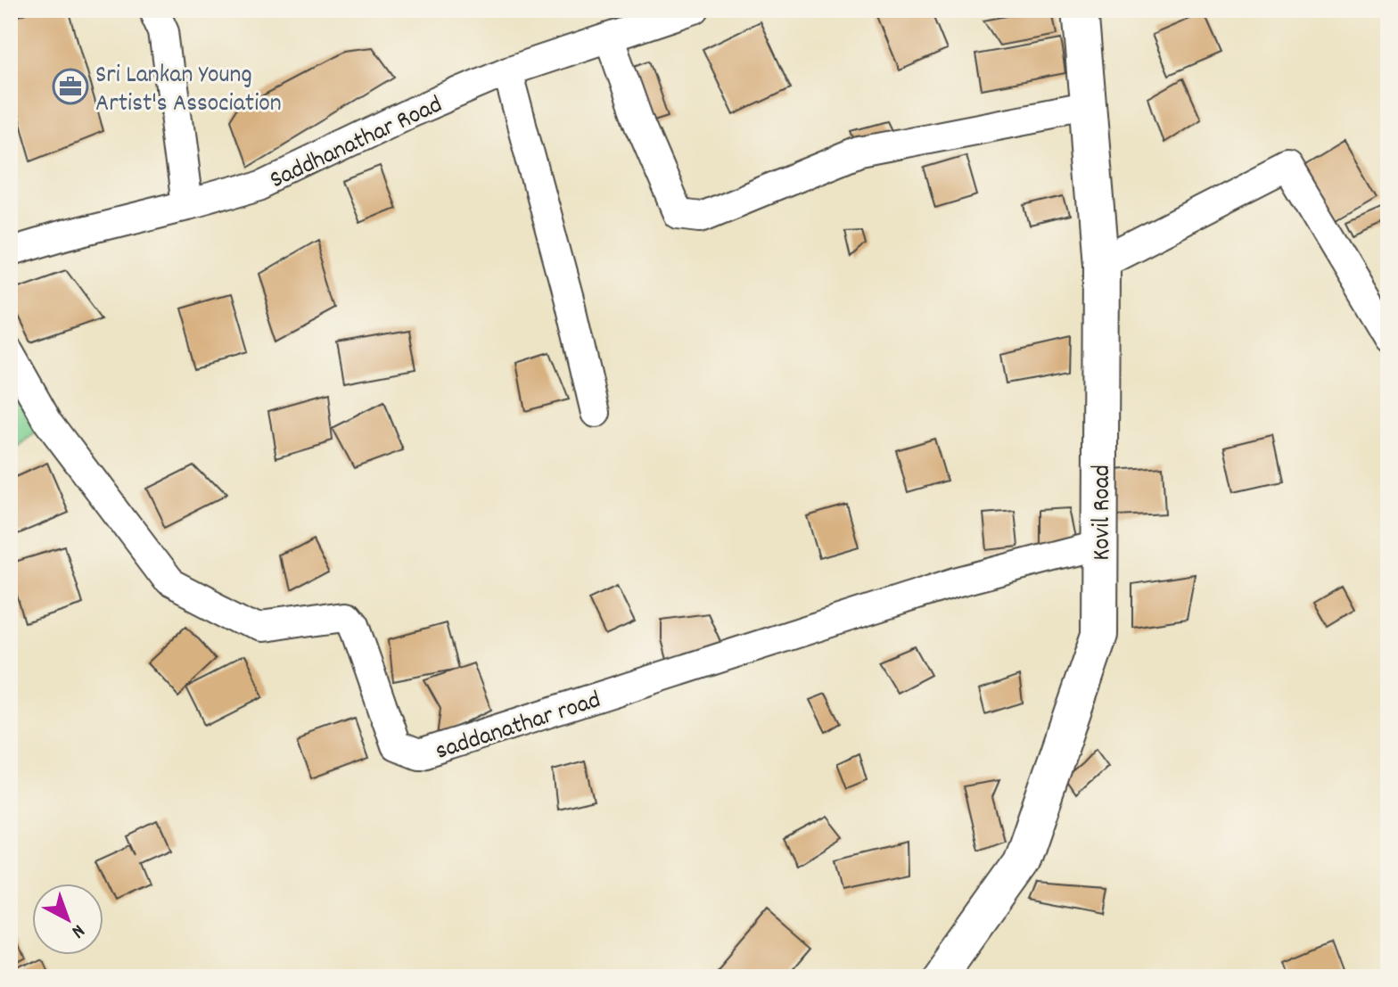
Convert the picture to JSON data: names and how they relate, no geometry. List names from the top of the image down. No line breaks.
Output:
{"streets":{"street":["Saddhanathar Road","Kovil Road","saddanathar road"]},"crossings":[["Kovil Road","saddanathar road"]],"places":{"office":["Sri Lankan Young Artist's Association"]},"north":"bottom right"}
